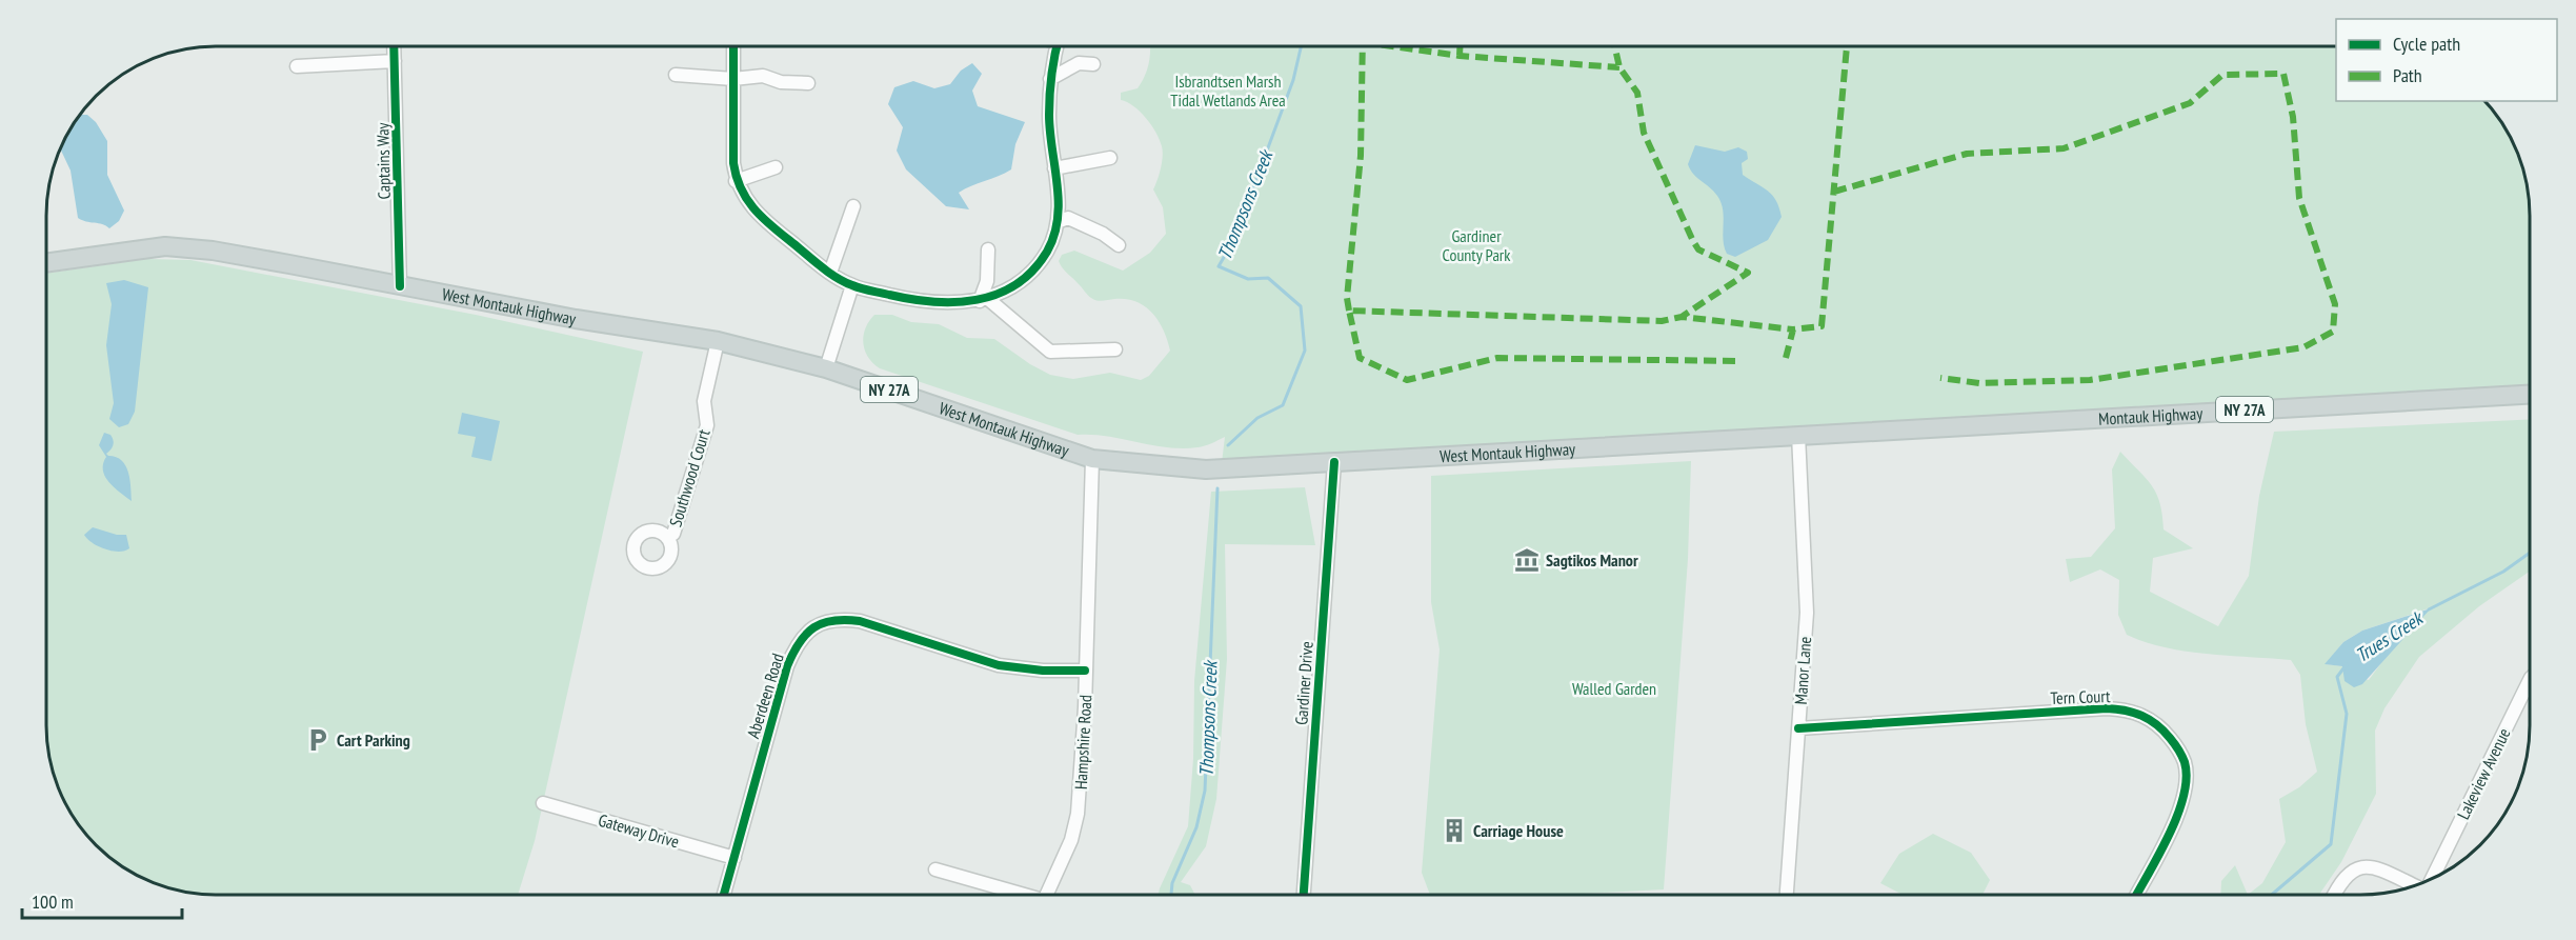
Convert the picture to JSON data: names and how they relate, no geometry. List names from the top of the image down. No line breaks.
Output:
{"streets":{"main road":["West Montauk Highway","NY 27A","Montauk Highway"],"street":["Captains Way","Southwood Court","Manor Lane","Gardiner Drive","Aberdeen Road","Tern Court","Hampshire Road","Lakeview Avenue","Gateway Drive"]},"crossings":[["Captains Way","West Montauk Highway"],["West Montauk Highway","Montauk Highway"],["West Montauk Highway","Southwood Court"],["West Montauk Highway","Manor Lane"],["West Montauk Highway","Gardiner Drive"],["West Montauk Highway","Hampshire Road"],["Montauk Highway","Manor Lane"],["Manor Lane","Tern Court"],["Aberdeen Road","Hampshire Road"],["Aberdeen Road","Gateway Drive"]],"water":["Thompsons Creek","Trues Creek"],"parks":["Isbrandtsen Marsh Tidal Wetlands Area","Gardiner County Park","Walled Garden"],"places":{"museum":["Sagtikos Manor"],"parking":["Cart Parking"],"building":["Carriage House"]},"legend":["Cycle path","Path"],"scale_bar":"100 m"}
